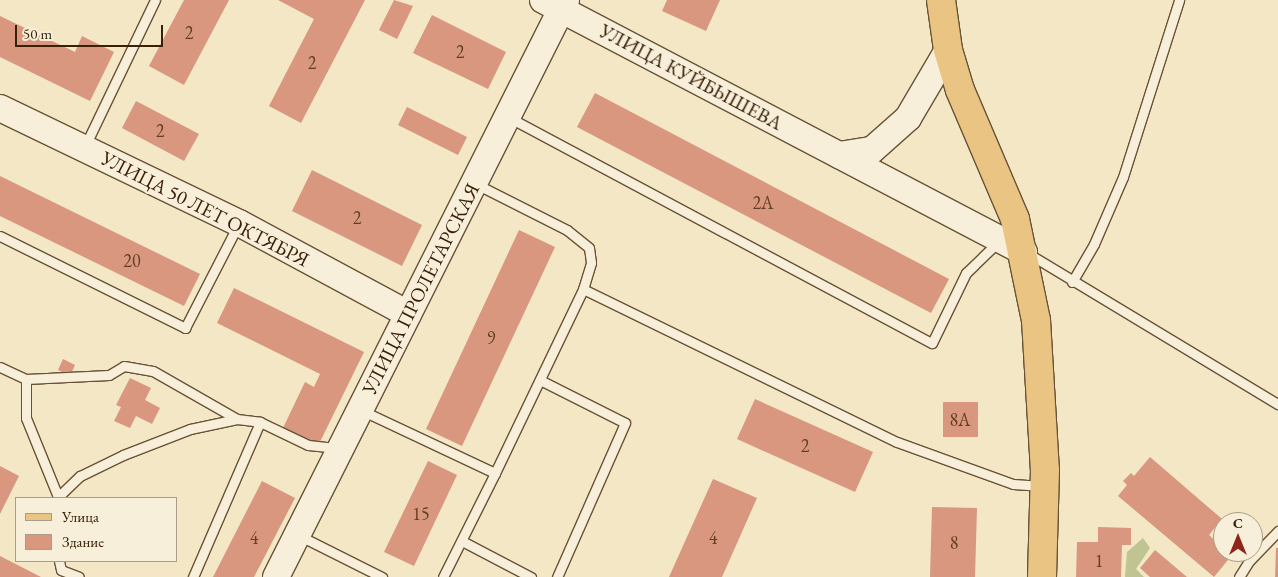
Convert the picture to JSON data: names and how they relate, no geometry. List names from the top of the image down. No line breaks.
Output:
{"streets":{"street":["УЛИЦА КУЙБЫШЕВА","УЛИЦА 50 ЛЕТ ОКТЯБРЯ","УЛИЦА ПРОЛЕТАРСКАЯ"]},"crossings":[["УЛИЦА КУЙБЫШЕВА","УЛИЦА ПРОЛЕТАРСКАЯ"],["УЛИЦА 50 ЛЕТ ОКТЯБРЯ","УЛИЦА ПРОЛЕТАРСКАЯ"]],"house_numbers":["2","2","2","2","2А","2","20","9","8А","2","15","4","4","8","1"],"legend":["Улица","Здание"],"scale_bar":"50 m","north":"top"}
